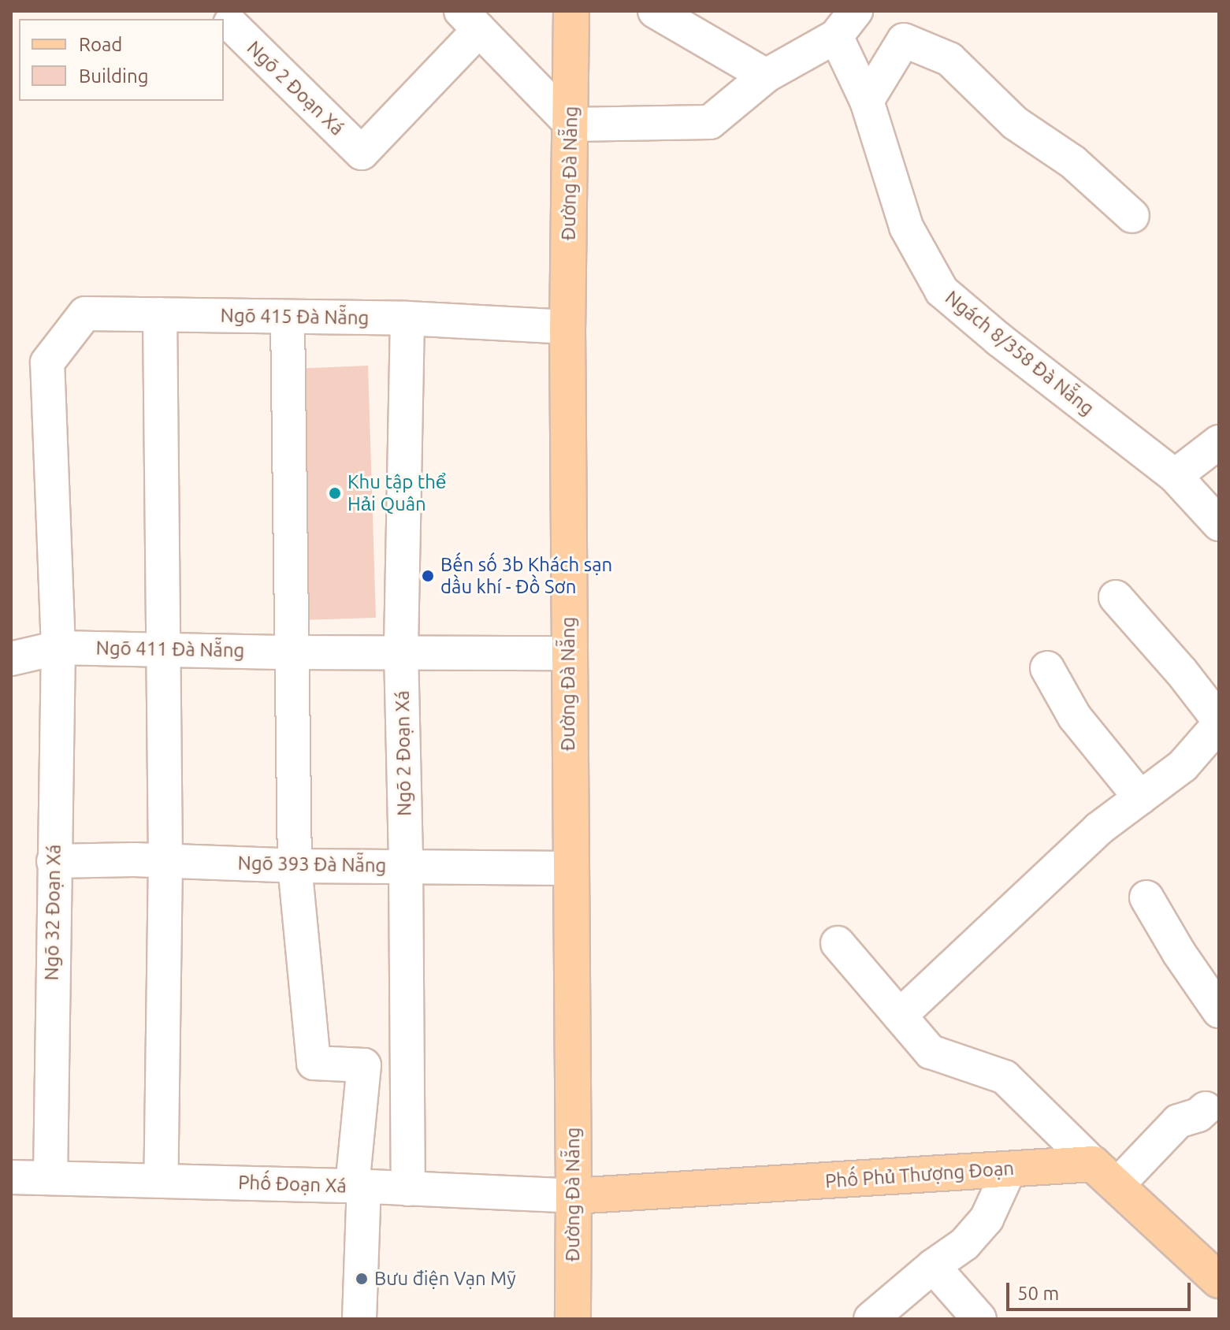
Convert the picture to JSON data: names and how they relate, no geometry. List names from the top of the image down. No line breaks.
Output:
{"streets":{"main road":["Đường Đà Nẵng","Phố Phủ Thượng Đoạn"],"street":["Ngõ 2 Đoạn Xá","Ngõ 415 Đà Nẵng","Ngách 8/358 Đà Nẵng","Ngõ 411 Đà Nẵng","Ngõ 393 Đà Nẵng","Ngõ 32 Đoạn Xá","Phố Đoạn Xá"]},"crossings":[["Ngõ 2 Đoạn Xá","Ngõ 415 Đà Nẵng"],["Ngõ 2 Đoạn Xá","Ngõ 411 Đà Nẵng"],["Ngõ 2 Đoạn Xá","Ngõ 393 Đà Nẵng"],["Ngõ 2 Đoạn Xá","Phố Đoạn Xá"],["Đường Đà Nẵng","Ngõ 415 Đà Nẵng"],["Đường Đà Nẵng","Ngõ 411 Đà Nẵng"],["Đường Đà Nẵng","Ngõ 393 Đà Nẵng"],["Đường Đà Nẵng","Phố Phủ Thượng Đoạn"],["Đường Đà Nẵng","Phố Đoạn Xá"],["Ngõ 415 Đà Nẵng","Ngõ 411 Đà Nẵng"],["Ngõ 415 Đà Nẵng","Ngõ 32 Đoạn Xá"],["Ngõ 411 Đà Nẵng","Ngõ 32 Đoạn Xá"],["Ngõ 393 Đà Nẵng","Ngõ 32 Đoạn Xá"],["Ngõ 32 Đoạn Xá","Phố Đoạn Xá"],["Phố Phủ Thượng Đoạn","Phố Đoạn Xá"]],"places":["Khu tập thể Hải Quân","Bến số 3b Khách sạn dầu khí - Đồ Sơn","Bưu điện Vạn Mỹ"],"legend":["Road","Building"],"scale_bar":"50 m"}
